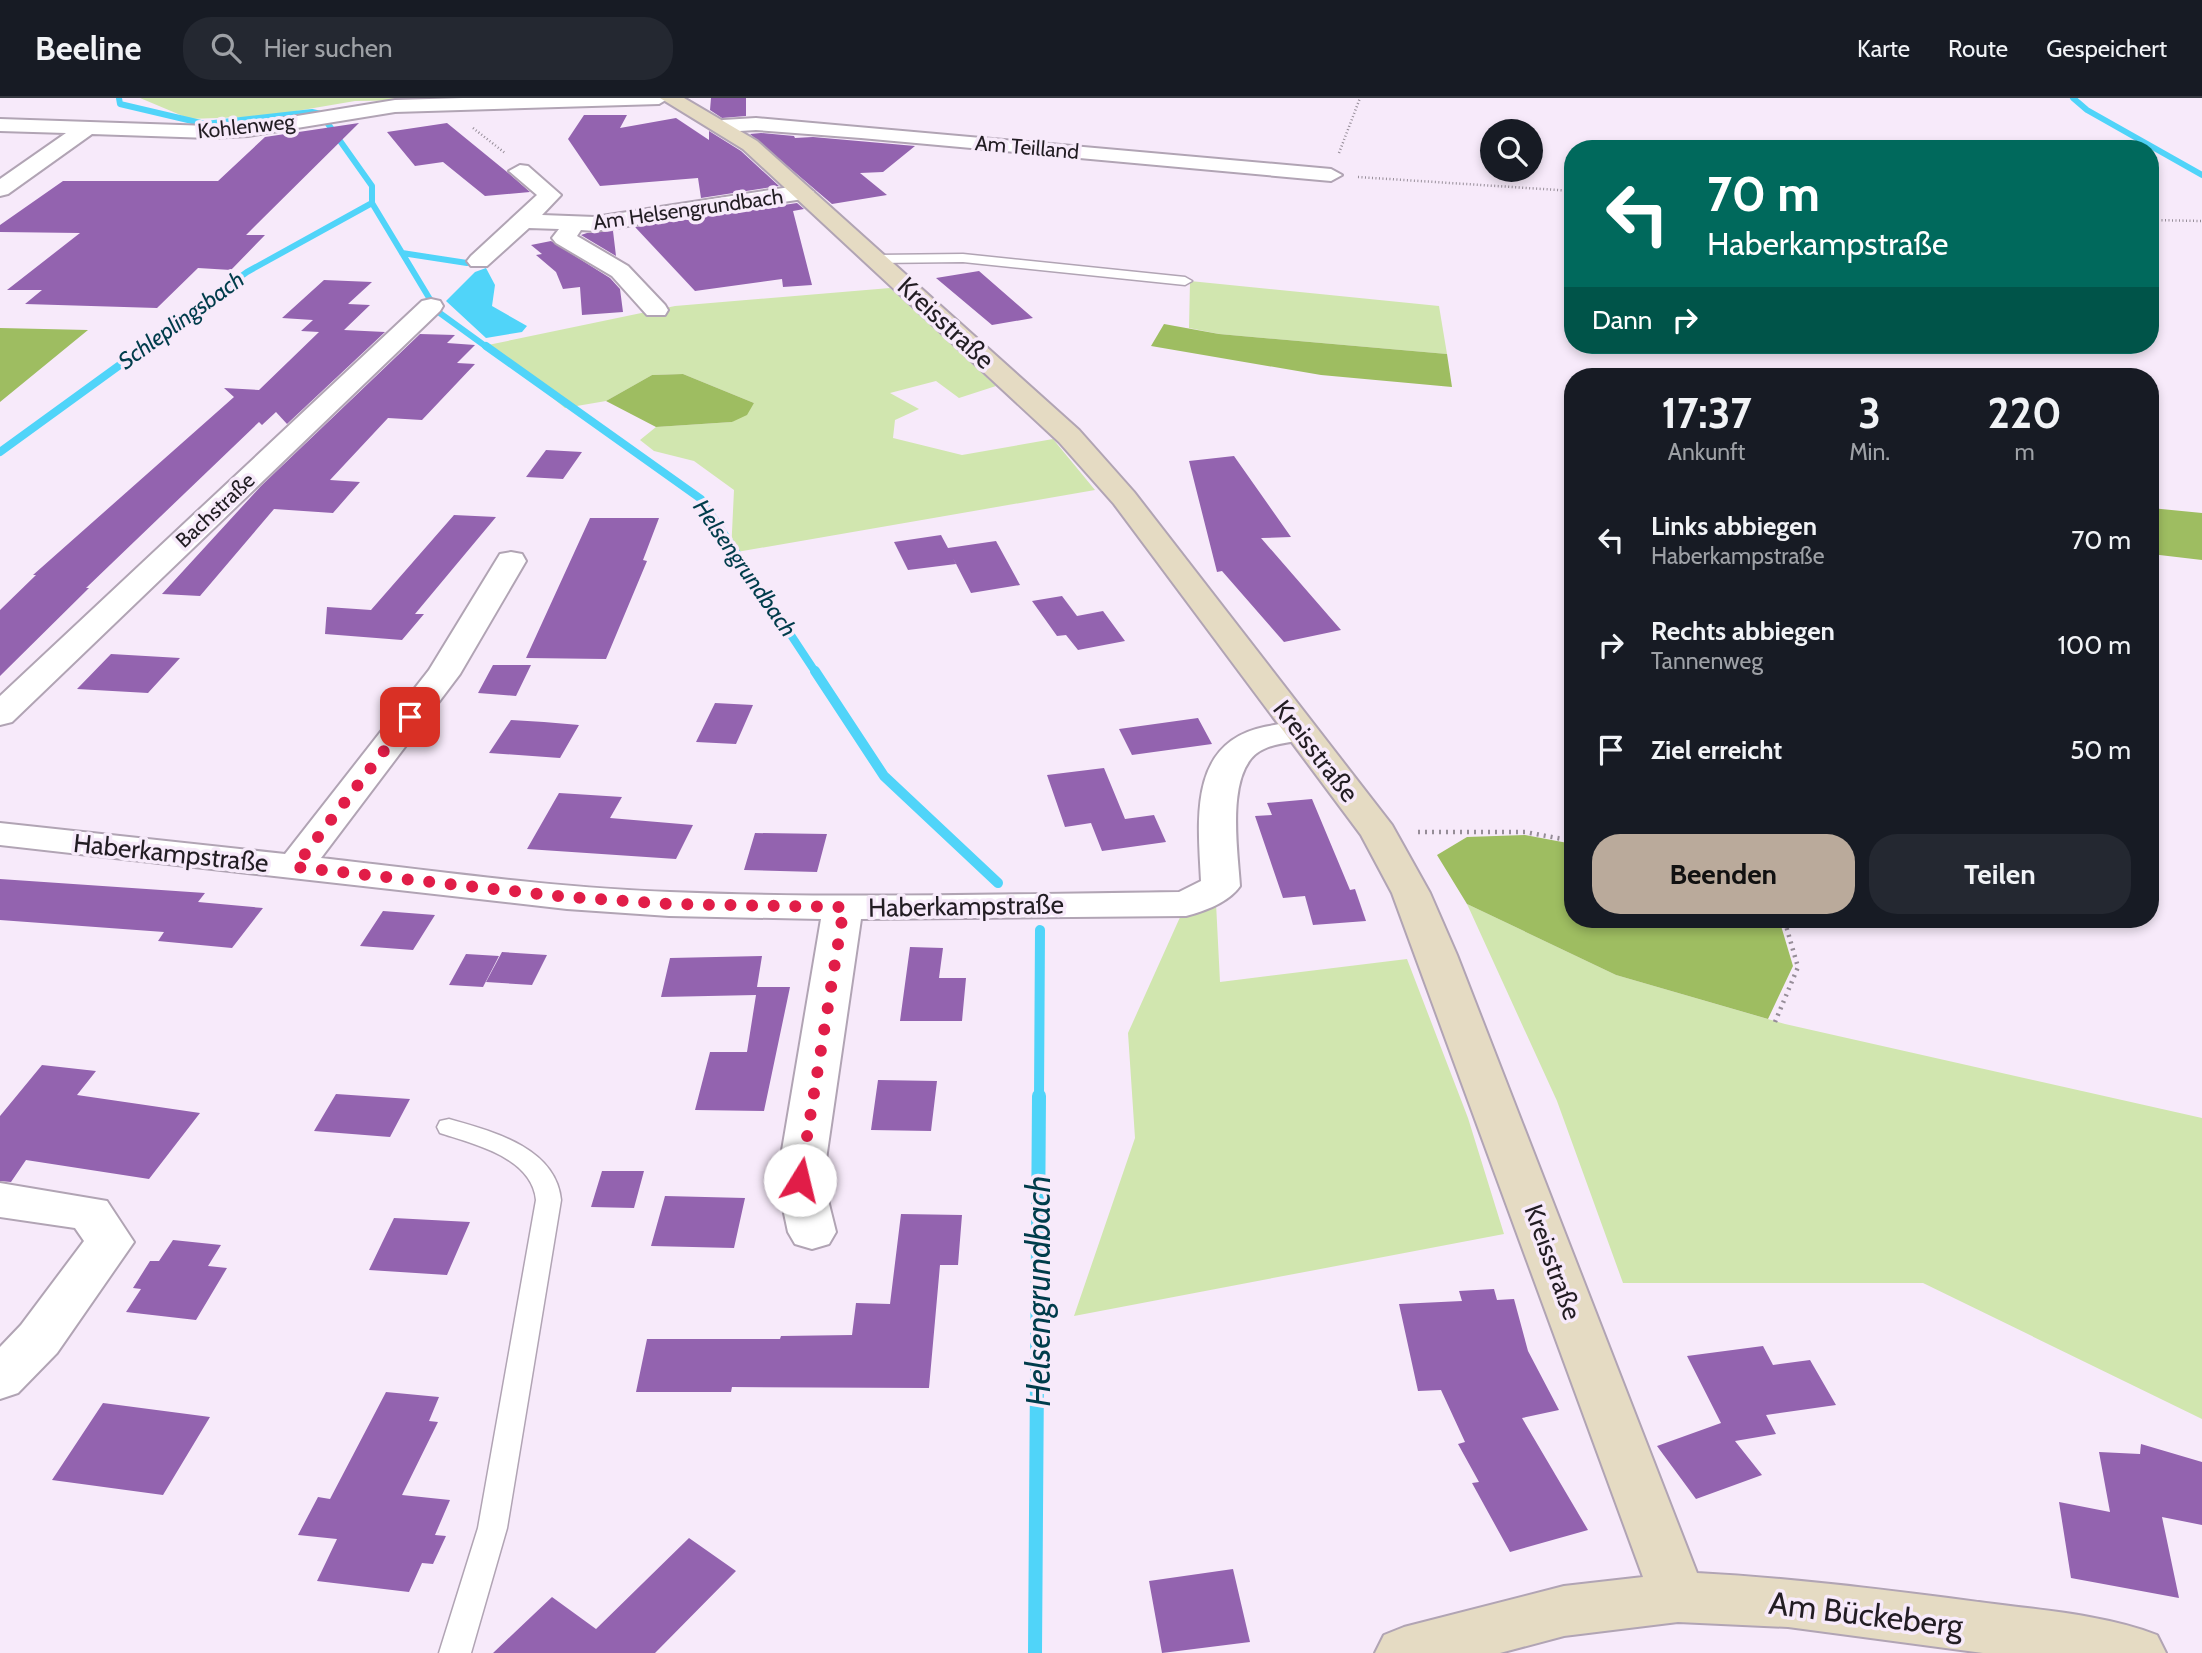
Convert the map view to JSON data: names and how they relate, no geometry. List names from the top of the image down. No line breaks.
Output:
{"streets":{"street":["Kohlenweg","Am Teilland","Am Helsengrundbach","Kreisstraße","Bachstraße","Haberkampstraße","Am Bückeberg"]},"crossings":[["Am Teilland","Kreisstraße"],["Am Helsengrundbach","Kreisstraße"],["Kreisstraße","Haberkampstraße"],["Kreisstraße","Am Bückeberg"]],"water":["Schleplingsbach","Helsengrundbach"],"page":{"header":"Beeline","search":"Hier suchen","nav":["Karte","Route","Gespeichert"],"turn":["70 m","Haberkampstraße"],"then":"Dann","eta":["17:37","Ankunft","3","Min.","220","m"],"list":[{"name":"Links abbiegen","note":"Haberkampstraße","value":"70 m"},{"name":"Rechts abbiegen","note":"Tannenweg","value":"100 m"},{"name":"Ziel erreicht","value":"50 m"}],"buttons":["Beenden","Teilen"]}}
